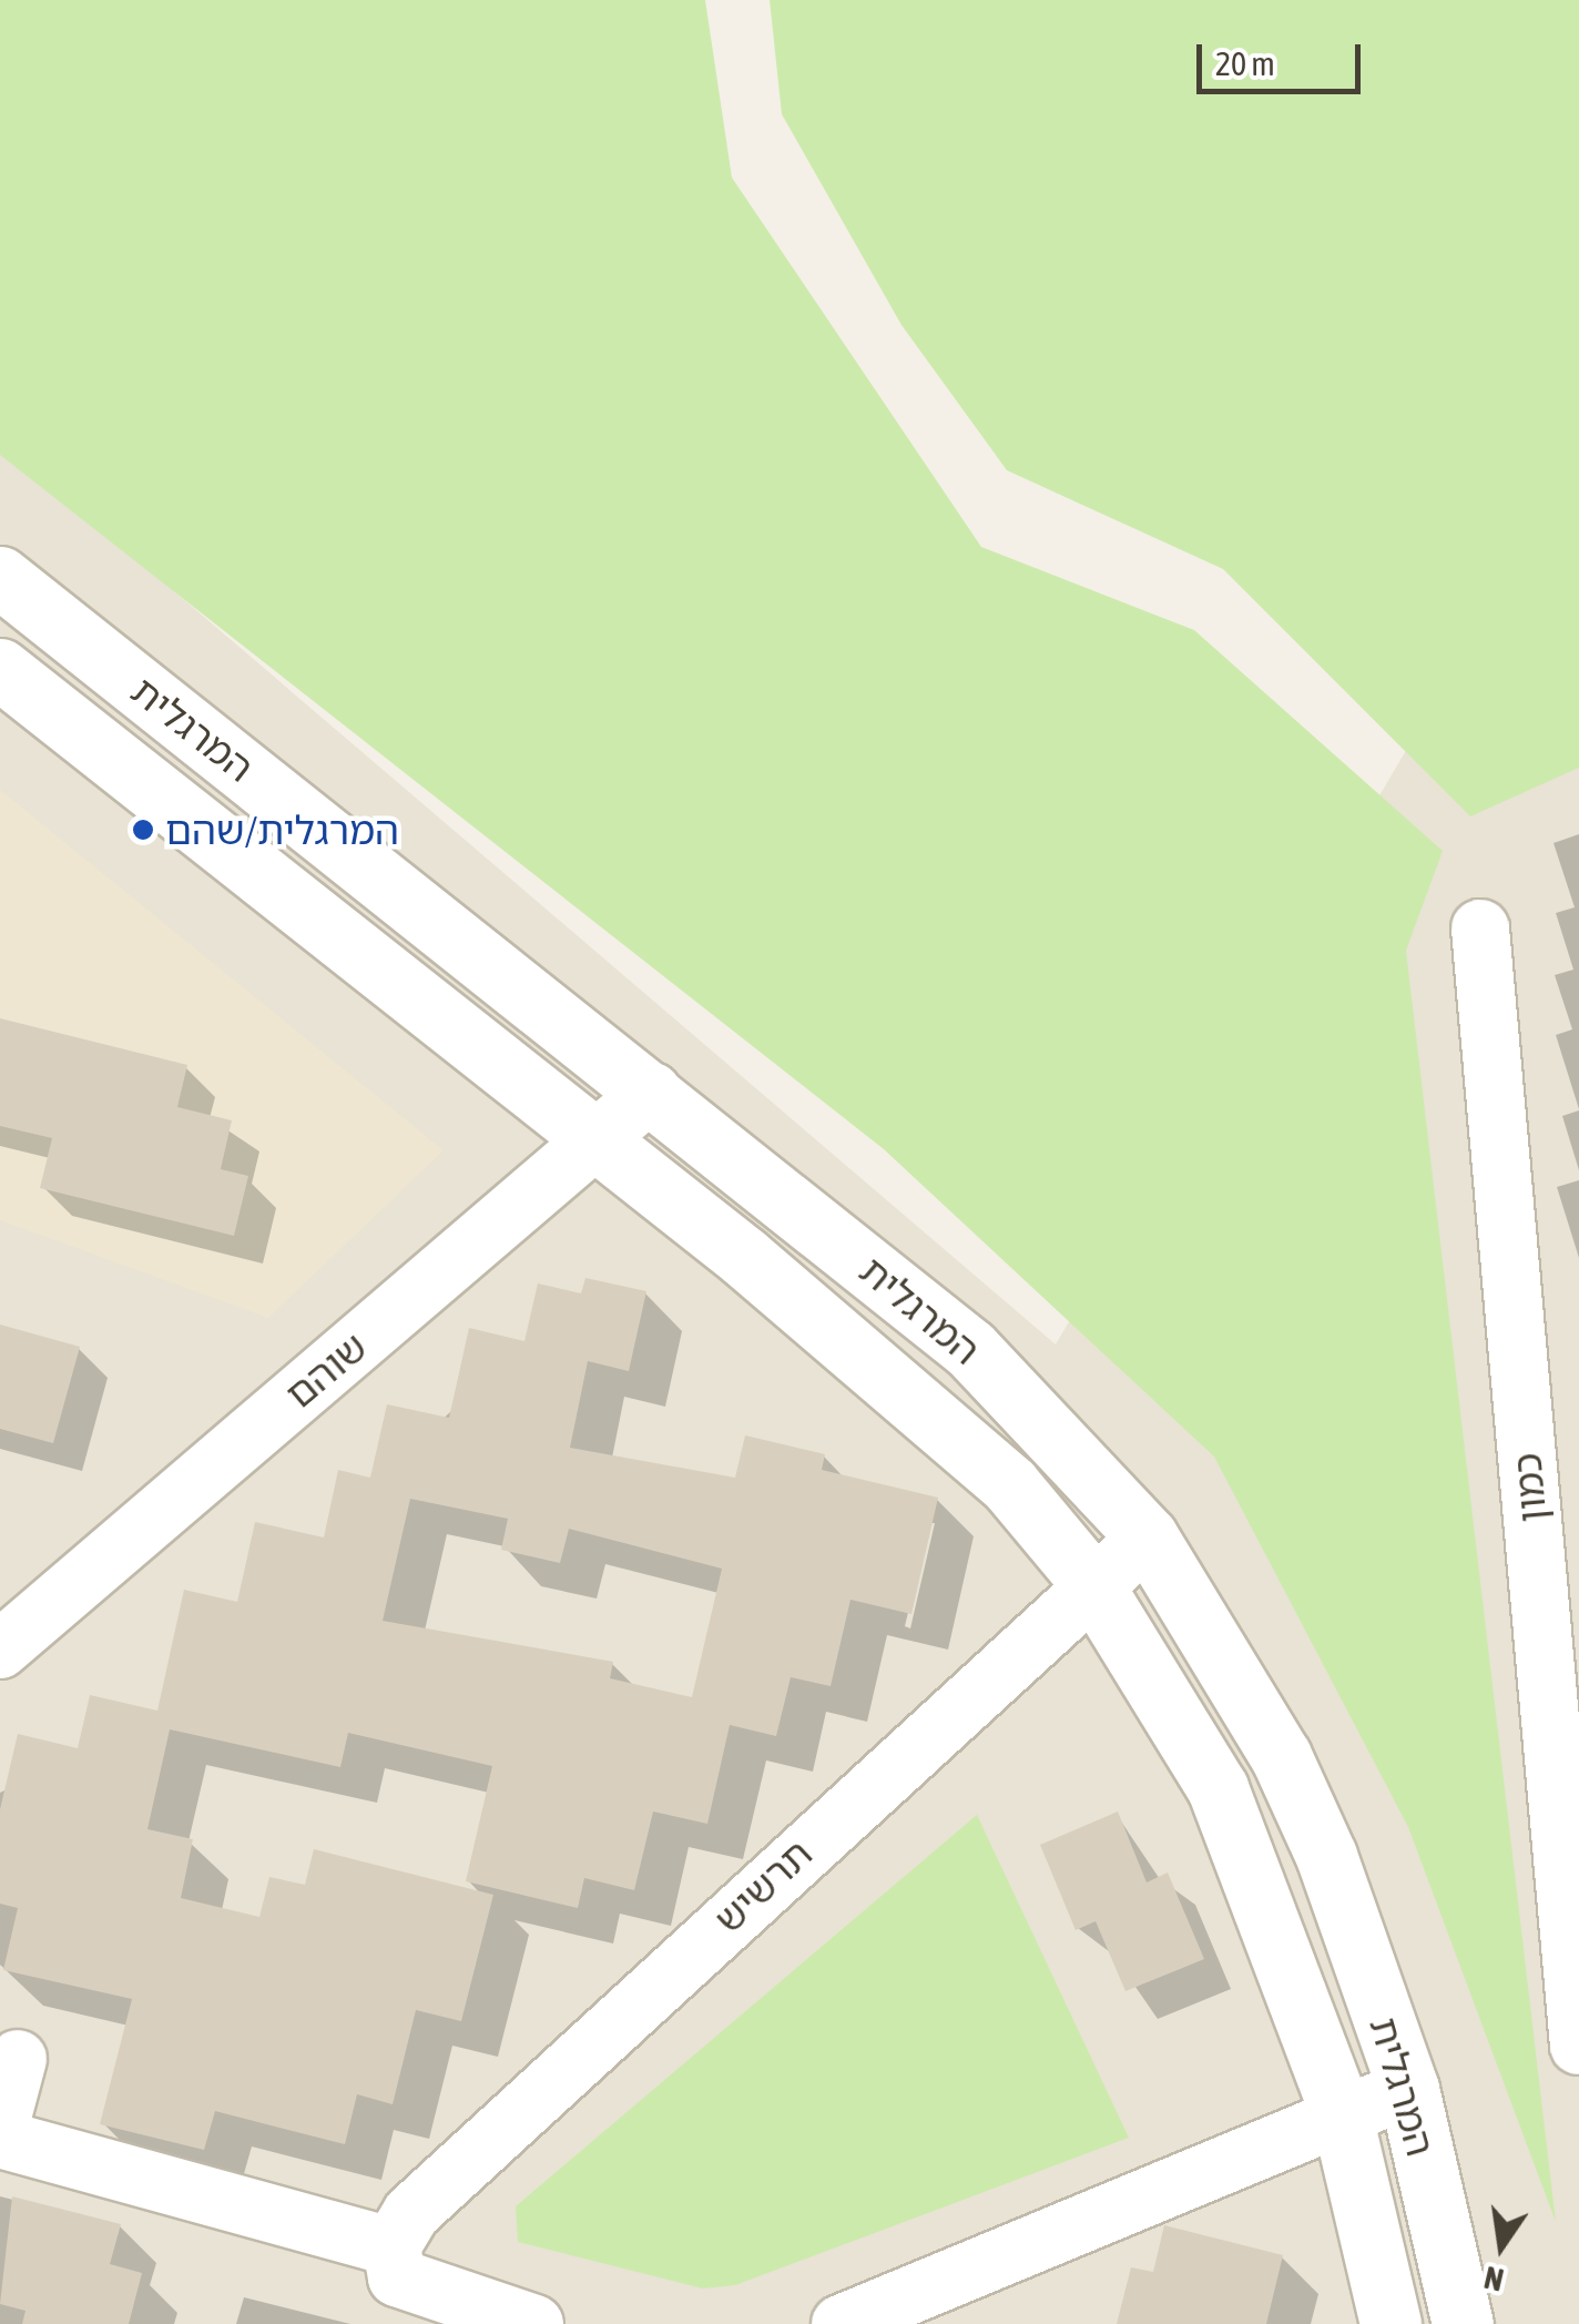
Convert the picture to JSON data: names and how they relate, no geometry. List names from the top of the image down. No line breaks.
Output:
{"streets":{"street":["המרגלית","שוהם","כמון","תרשיש"]},"crossings":[["המרגלית","שוהם"],["המרגלית","תרשיש"]],"places":["המרגלית/שהם"],"scale_bar":"20 m","north":"bottom"}
